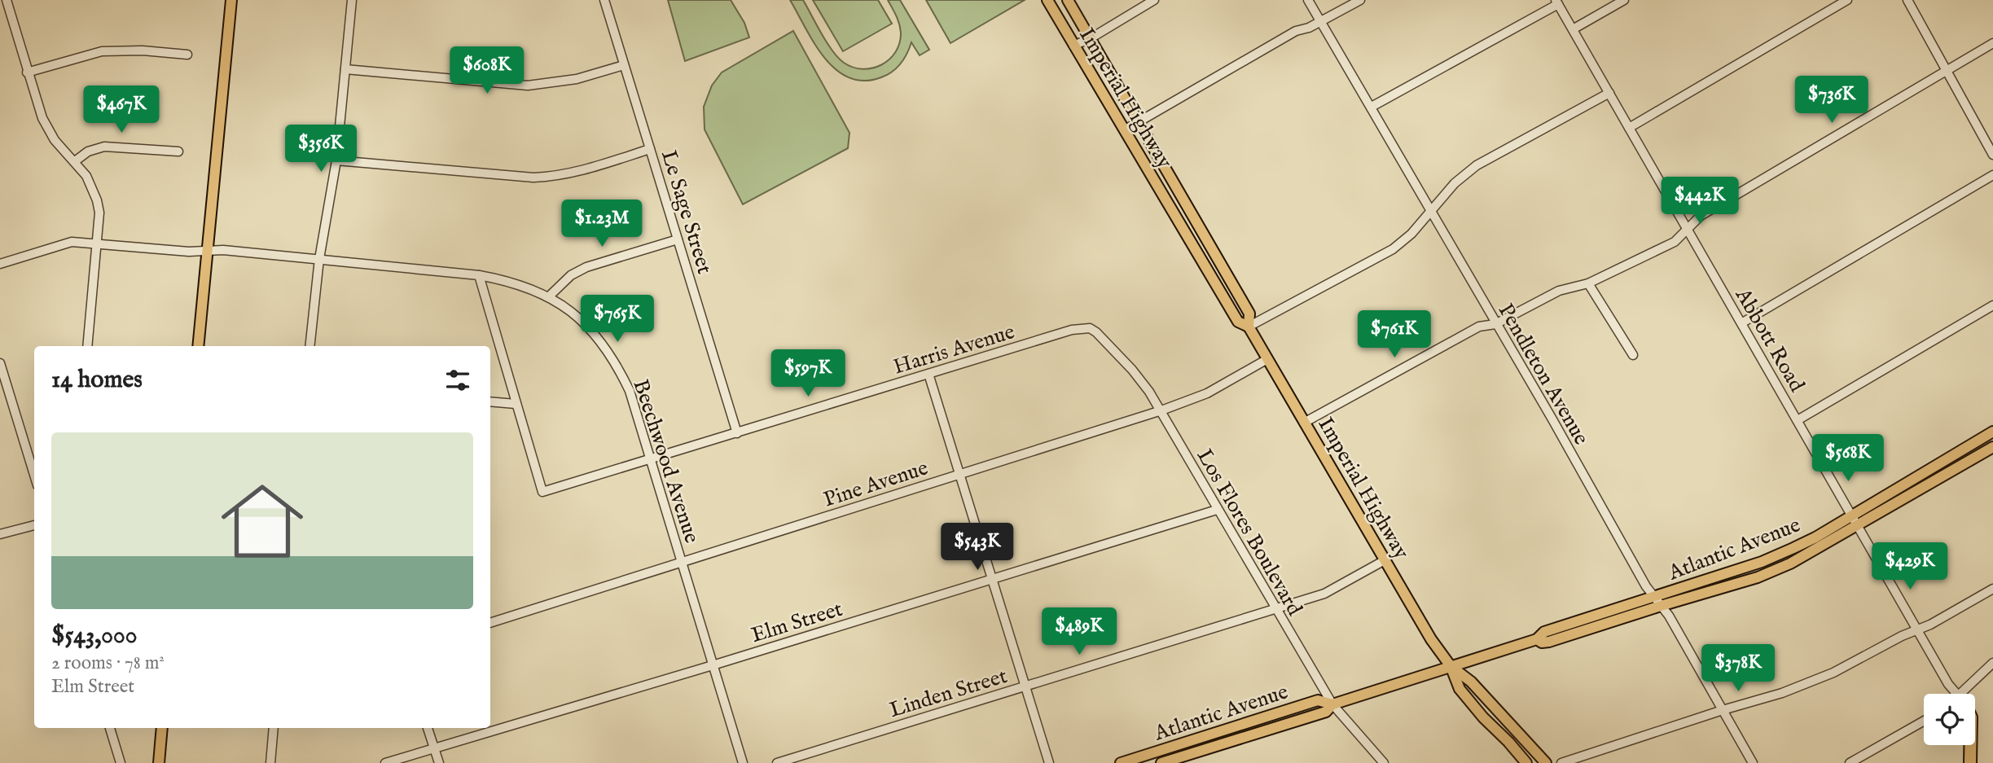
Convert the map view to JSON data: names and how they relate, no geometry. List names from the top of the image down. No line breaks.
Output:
{"streets":{"main road":["Imperial Highway","Atlantic Avenue"],"street":["Le Sage Street","Abbott Road","Harris Avenue","Pendleton Avenue","Beechwood Avenue","Pine Avenue","Los Flores Boulevard","Elm Street","Linden Street"]},"crossings":[["Imperial Highway","Pine Avenue"],["Imperial Highway","Atlantic Avenue"],["Imperial Highway","Linden Street"],["Le Sage Street","Harris Avenue"],["Abbott Road","Atlantic Avenue"],["Harris Avenue","Beechwood Avenue"],["Harris Avenue","Los Flores Boulevard"],["Pendleton Avenue","Atlantic Avenue"],["Beechwood Avenue","Pine Avenue"],["Beechwood Avenue","Elm Street"],["Pine Avenue","Los Flores Boulevard"],["Los Flores Boulevard","Atlantic Avenue"],["Los Flores Boulevard","Elm Street"],["Los Flores Boulevard","Linden Street"]],"page":{"price":["$608K","$736K","$467K","$356K","$442K","$1.23M","$765K","$761K","$597K","$568K","$543K","$429K","$489K","$378K"],"heading":"14 homes","list":[{"name":"$543,000","note":"2 rooms · 78 m² · Elm Street"}]}}
